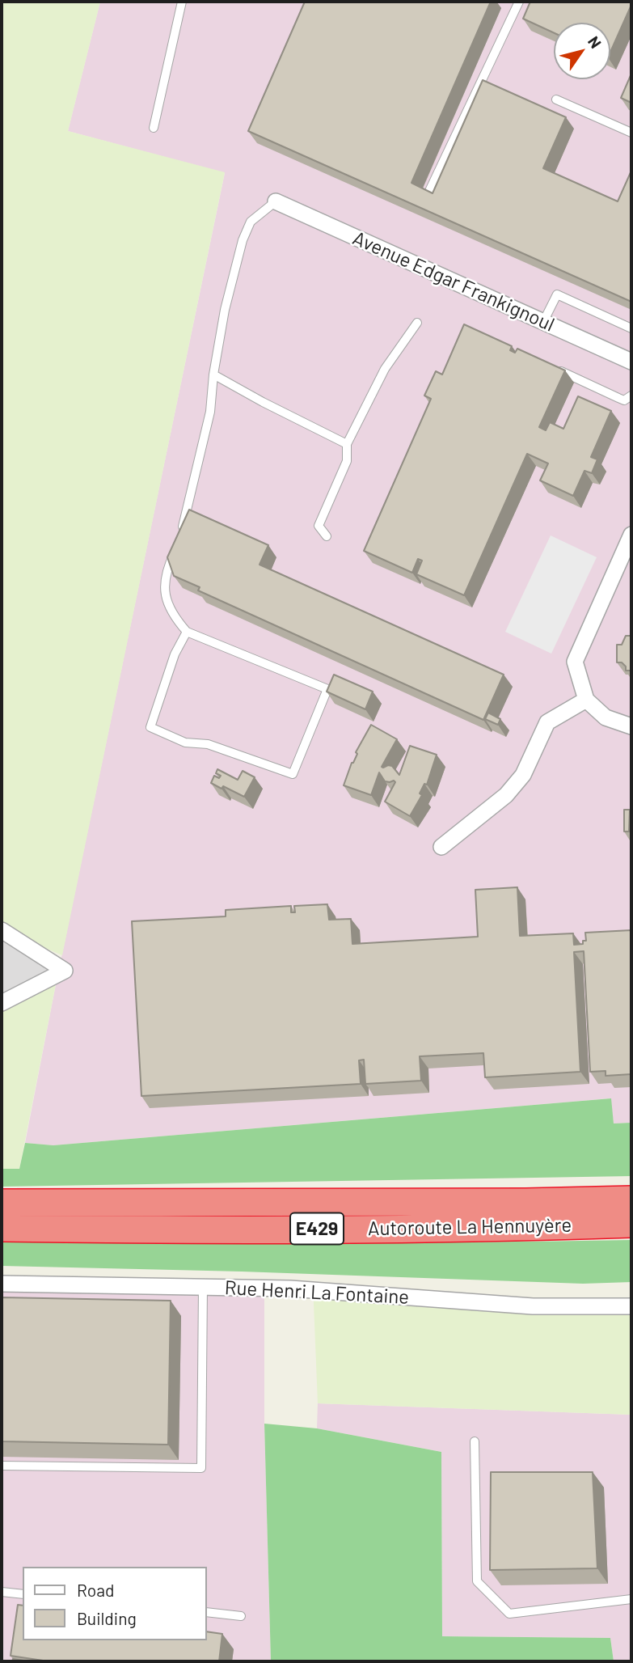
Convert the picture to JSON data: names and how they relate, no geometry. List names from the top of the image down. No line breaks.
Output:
{"streets":{"highway":["Autoroute La Hennuyère","E429"],"street":["Avenue Edgar Frankignoul","Rue Henri La Fontaine"]},"legend":["Road","Building"],"north":"top right"}
